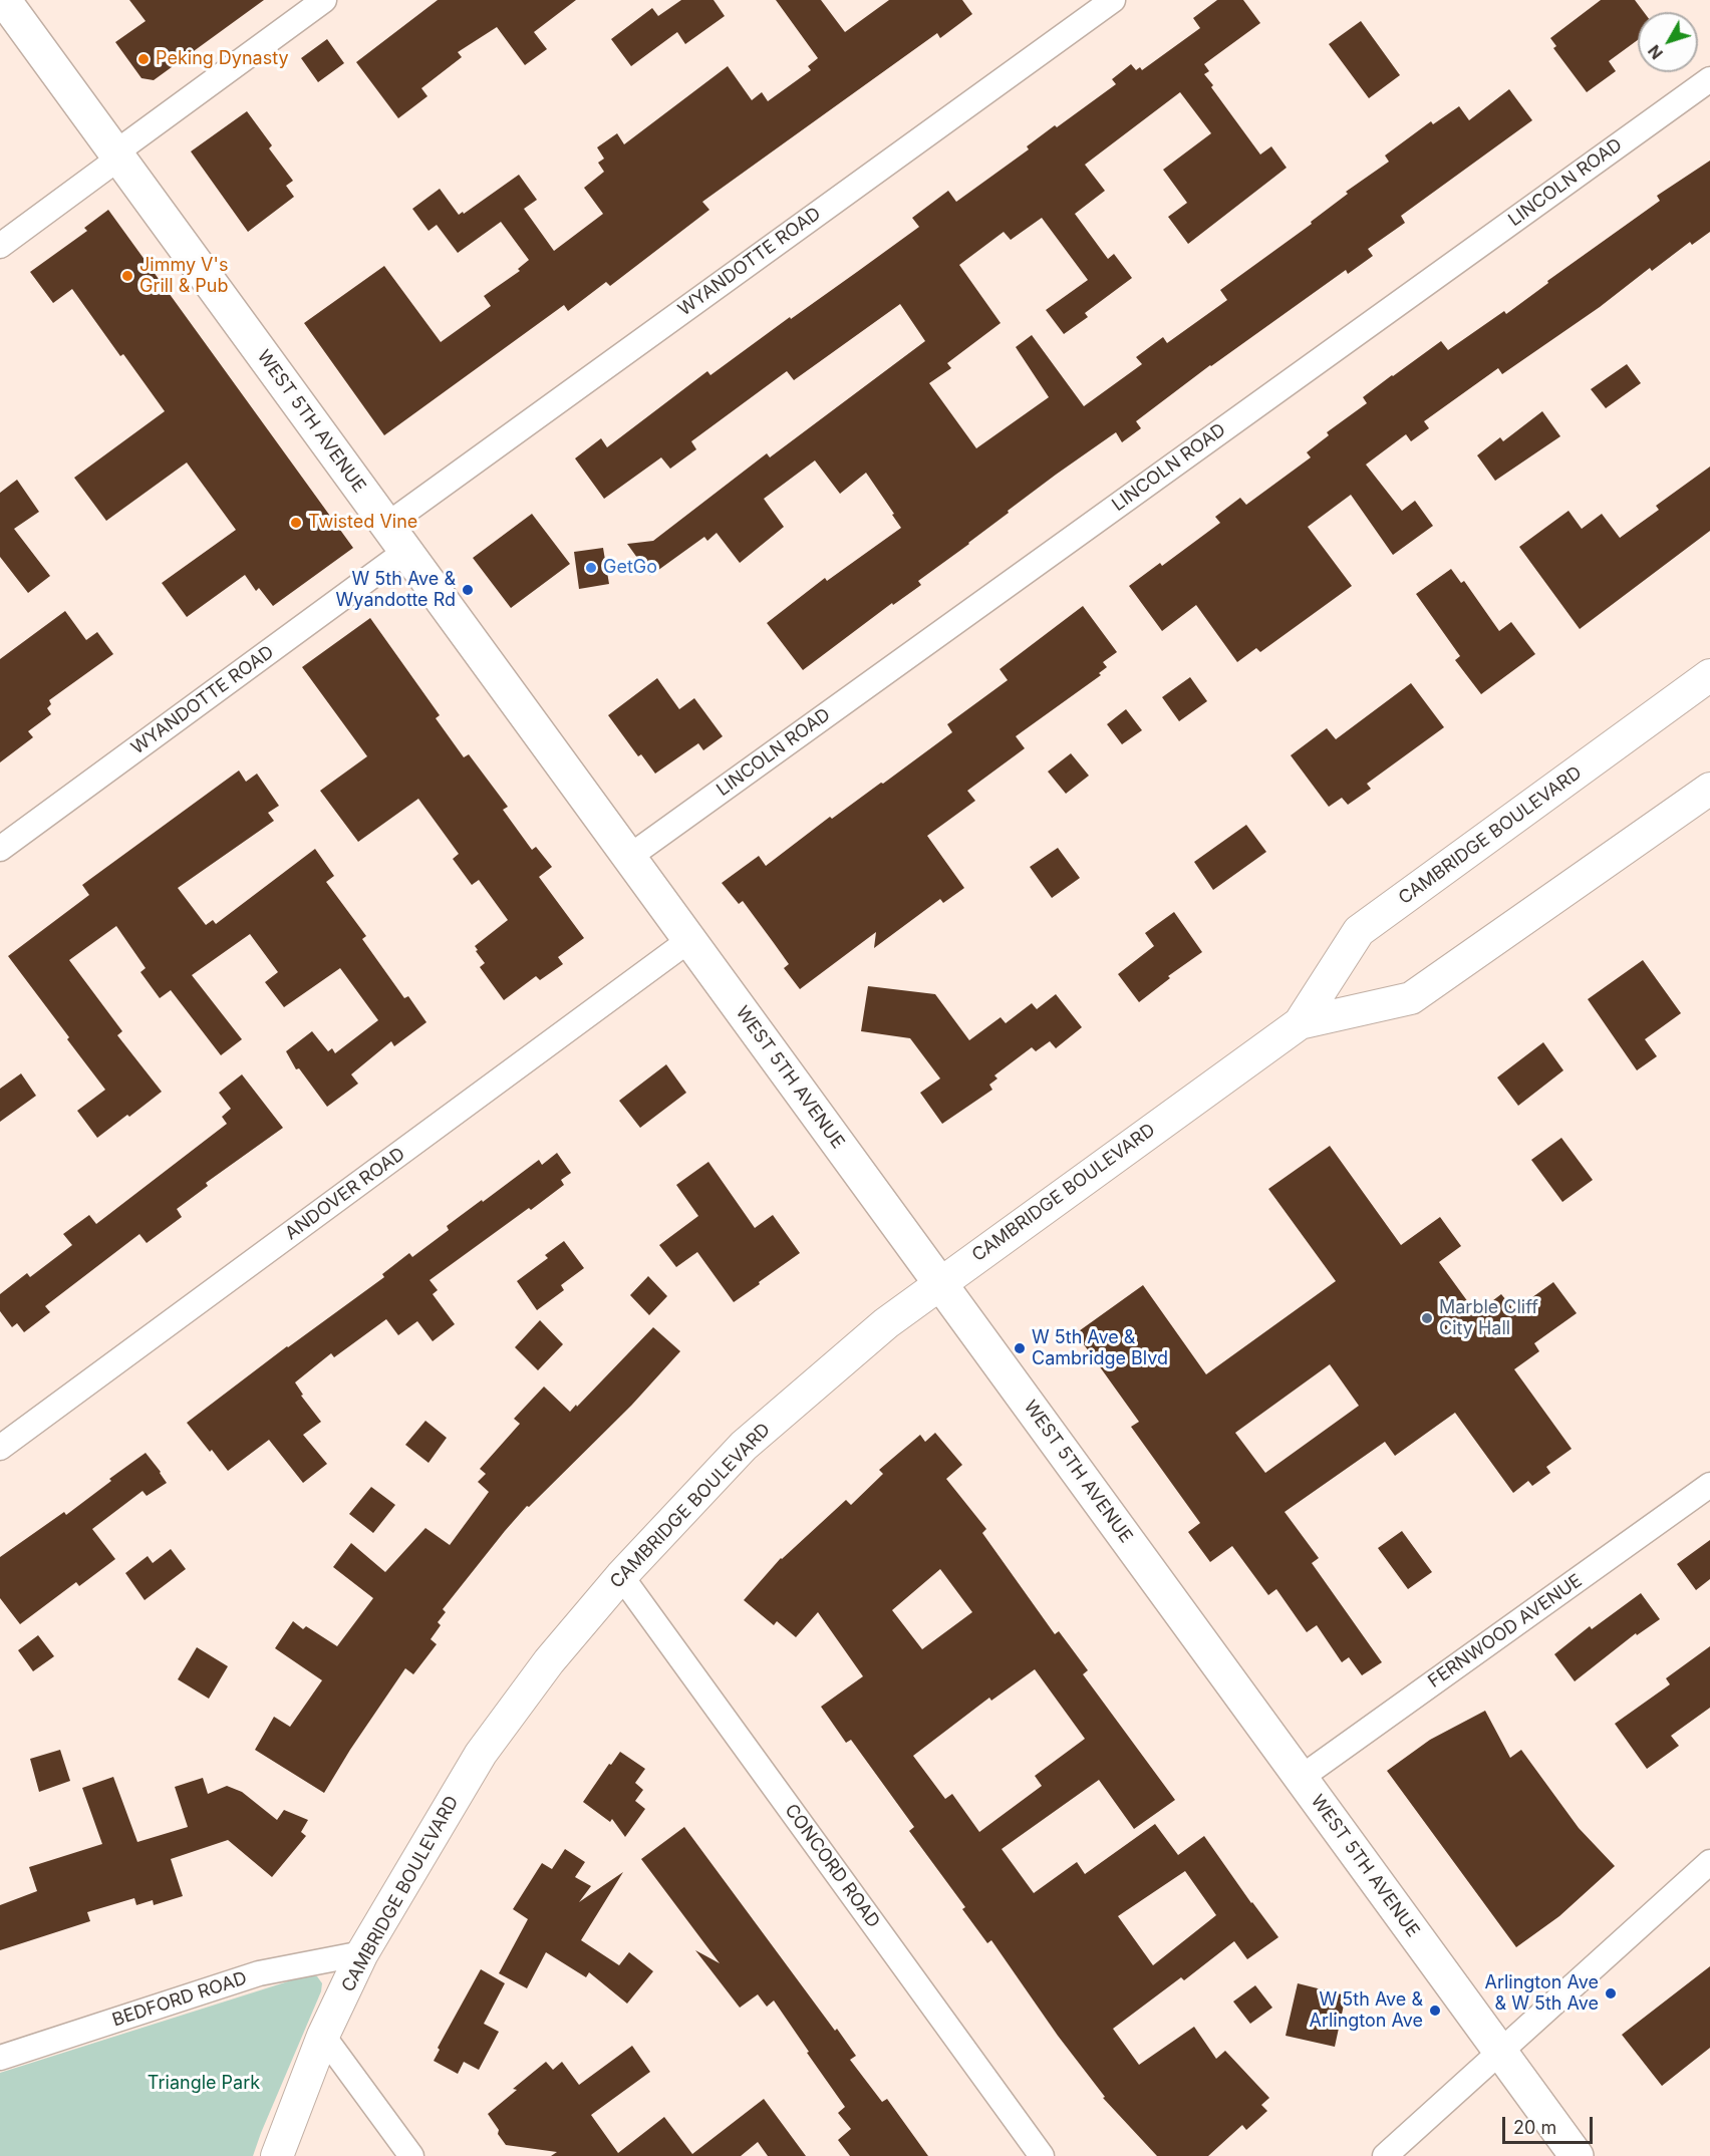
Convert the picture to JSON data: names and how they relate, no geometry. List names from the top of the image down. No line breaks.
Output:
{"streets":{"main road":["WEST 5TH AVENUE"],"street":["LINCOLN ROAD","WYANDOTTE ROAD","CAMBRIDGE BOULEVARD","ANDOVER ROAD","FERNWOOD AVENUE","CONCORD ROAD","BEDFORD ROAD"]},"crossings":[["LINCOLN ROAD","WEST 5TH AVENUE"],["WYANDOTTE ROAD","WEST 5TH AVENUE"],["WEST 5TH AVENUE","CAMBRIDGE BOULEVARD"],["WEST 5TH AVENUE","ANDOVER ROAD"],["WEST 5TH AVENUE","FERNWOOD AVENUE"],["CAMBRIDGE BOULEVARD","CONCORD ROAD"],["CAMBRIDGE BOULEVARD","BEDFORD ROAD"]],"parks":["Triangle Park"],"places":["Peking Dynasty","Jimmy V's Grill & Pub","Twisted Vine","GetGo","W 5th Ave & Wyandotte Rd","Marble Cliff City Hall","W 5th Ave & Cambridge Blvd","Arlington Ave & W 5th Ave","W 5th Ave & Arlington Ave"],"scale_bar":"20 m","north":"bottom left"}
